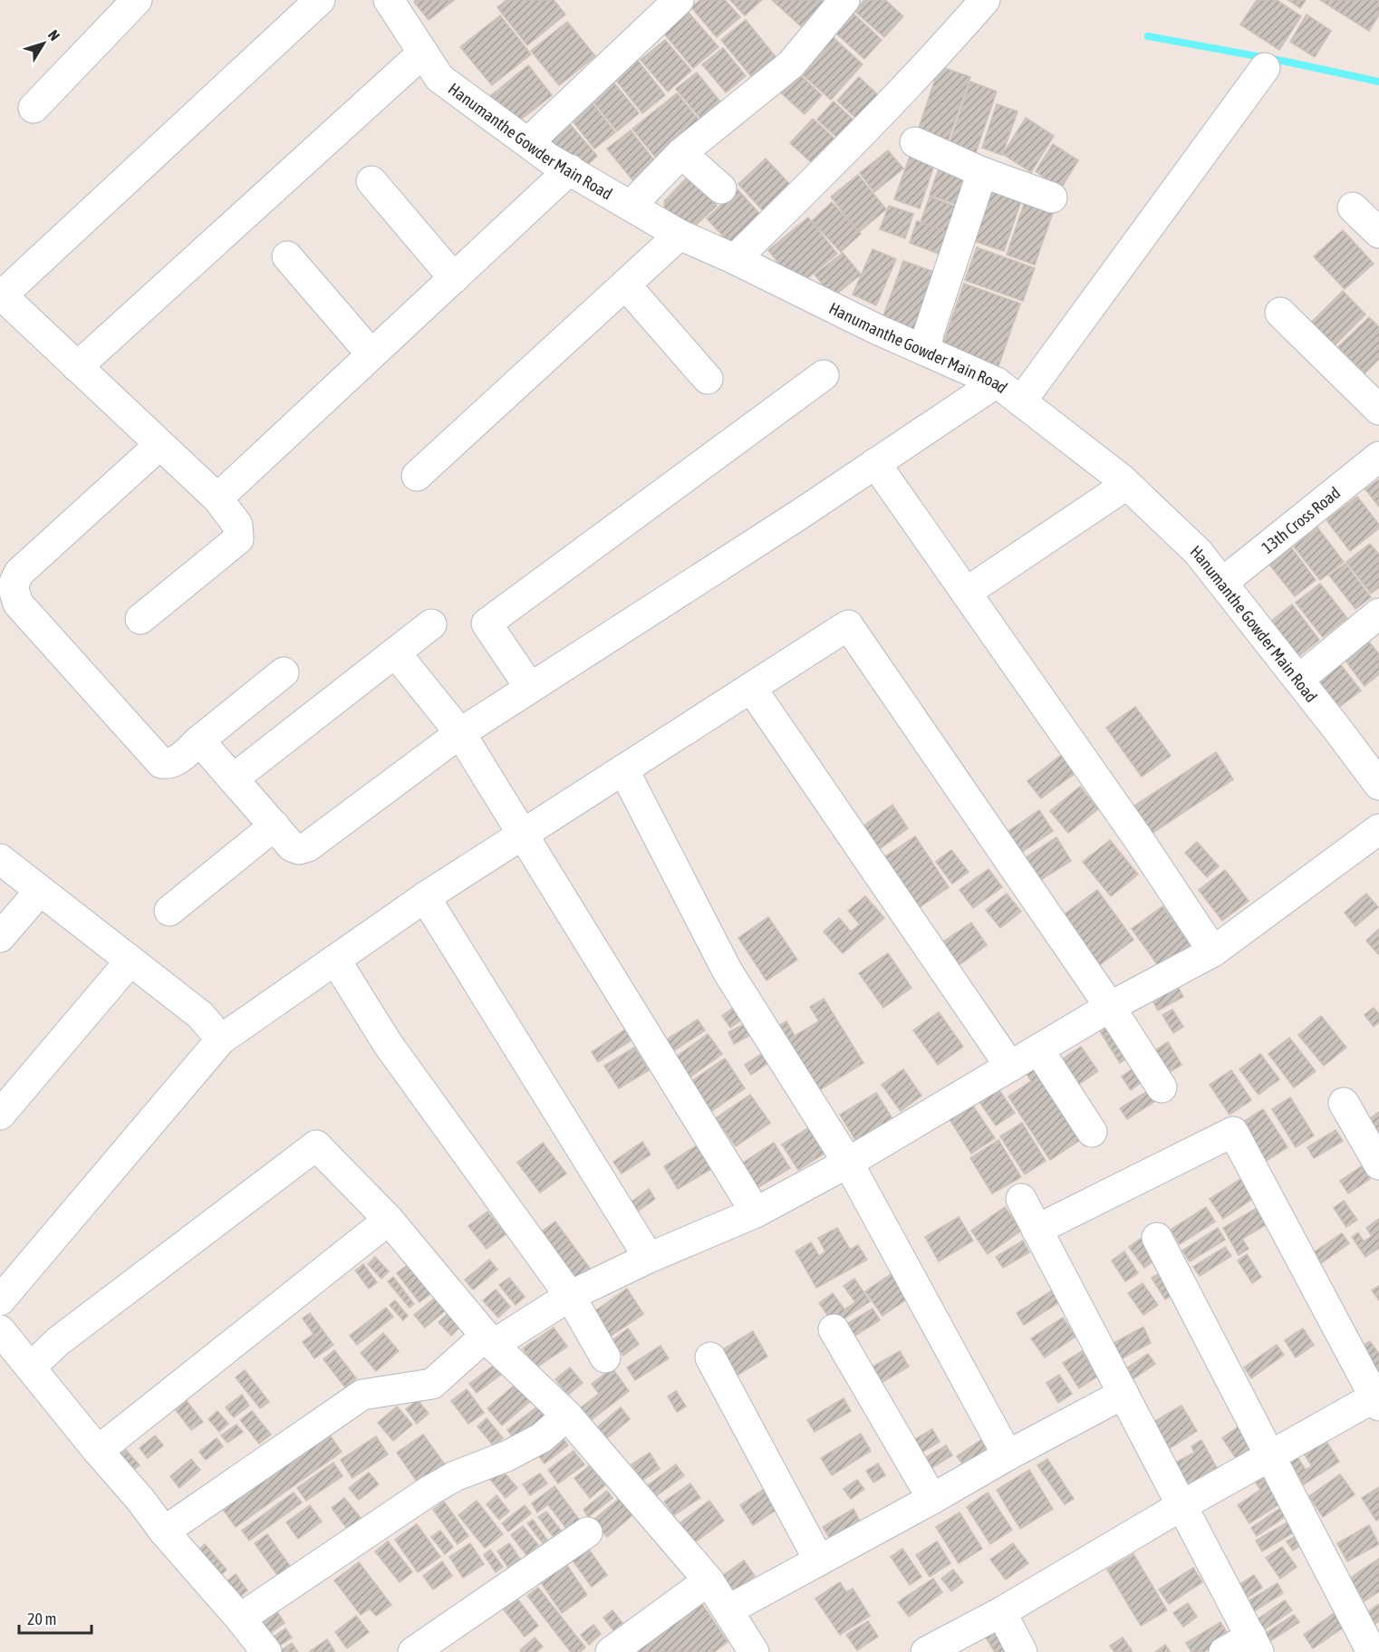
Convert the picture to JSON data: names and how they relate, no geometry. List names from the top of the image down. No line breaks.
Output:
{"streets":{"street":["Hanumanthe Gowder Main Road","13th Cross Road"]},"crossings":[["Hanumanthe Gowder Main Road","13th Cross Road"]],"scale_bar":"20 m","north":"top right"}
